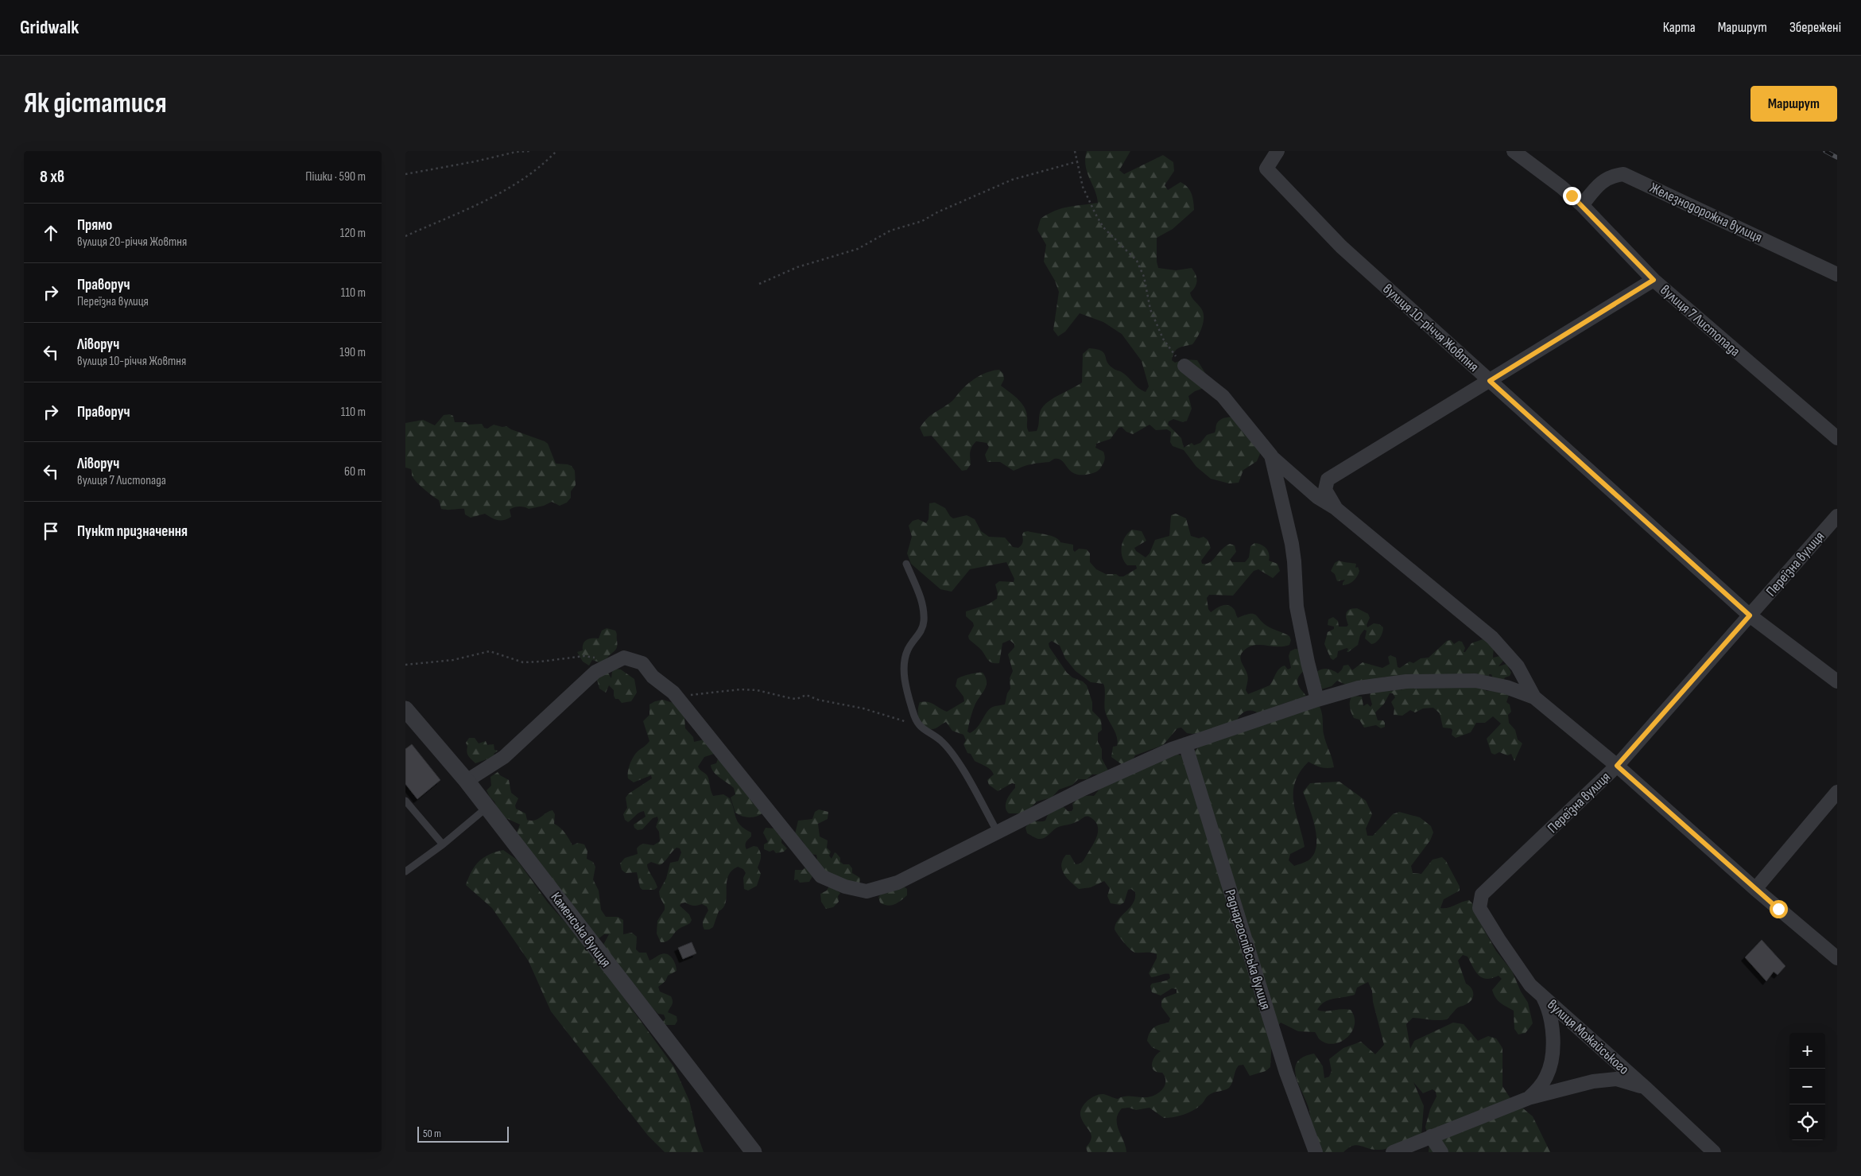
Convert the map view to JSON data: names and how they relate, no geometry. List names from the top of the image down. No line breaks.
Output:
{"streets":{"street":["Железнодорожна вулиця","вулиця 7 Листопада","вулиця 10-річчя Жовтня","Переїзна вулиця","Каменська вулиця","Раднаргоспівська вулиця","вулиця Можайського"]},"crossings":[["Железнодорожна вулиця","вулиця 7 Листопада"],["вулиця 10-річчя Жовтня","Переїзна вулиця"],["Переїзна вулиця","вулиця Можайського"]],"scale_bar":"50 m","page":{"header":"Gridwalk","nav":["Карта","Маршрут","Збережені"],"buttons":"Маршрут","title":"Як дістатися","heading":["8 хв","Пішки · 590 m"],"list":[["Прямо","вулиця 20-річчя Жовтня","120 m"],["Праворуч","Переїзна вулиця","110 m"],["Ліворуч","вулиця 10-річчя Жовтня","190 m"],["Праворуч","110 m"],["Ліворуч","вулиця 7 Листопада","60 m"],"Пункт призначення"],"map_buttons":["+","−"],"scale":"50 m"}}
